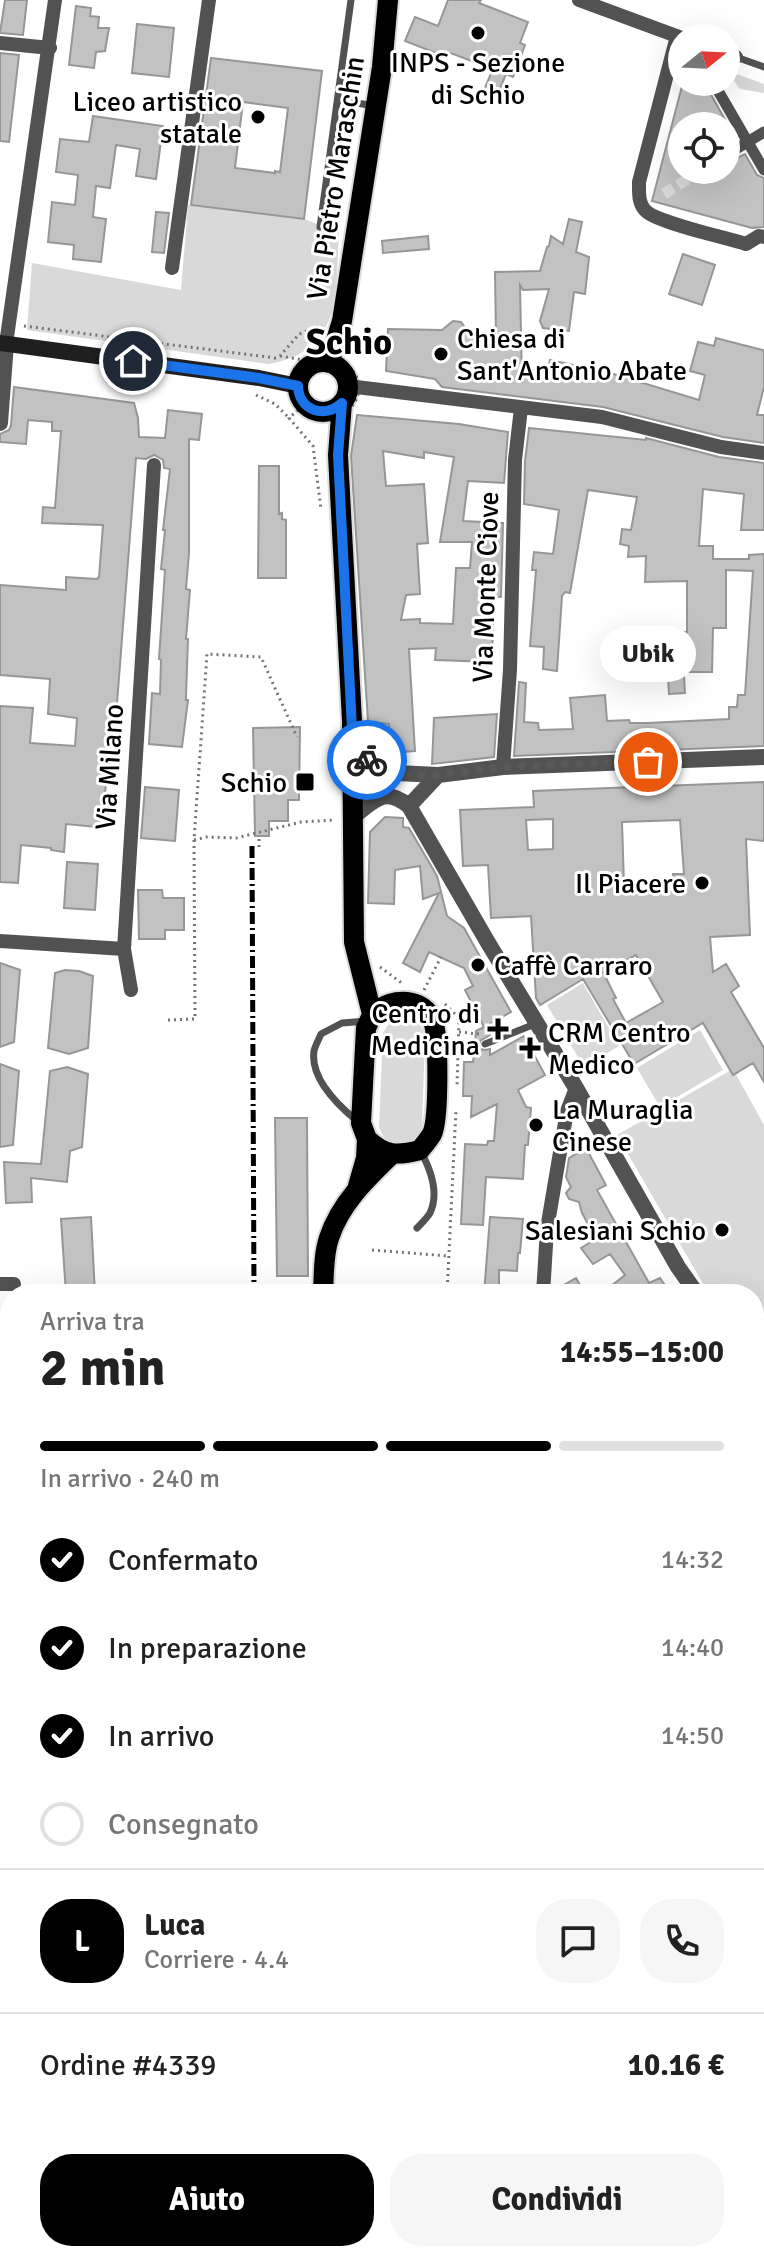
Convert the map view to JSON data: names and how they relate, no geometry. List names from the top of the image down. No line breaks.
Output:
{"streets":{"main road":["Via Pietro Maraschin"],"street":["Via Monte Ciove","Via Milano"]},"districts":["Schio"],"places":{"other":["INPS - Sezione di Schio","Liceo artistico statale","Chiesa di Sant'Antonio Abate","Ubik","Il Piacere","Caffè Carraro","La Muraglia Cinese","Salesiani Schio"],"transit":["Schio"],"health":["Centro di Medicina","CRM Centro Medico"]},"north":"right","page":{"bubble":"Ubik","heading":["2 min","Arriva tra","14:55–15:00"],"panel":["Luca","Corriere · 4.4","Ordine #4339","10.16 €"],"bar":"In arrivo · 240 m","list":[["Confermato","14:32"],["In preparazione","14:40"],["In arrivo","14:50"],"Consegnato"],"round":"L","buttons":["Aiuto","Condividi"]}}
